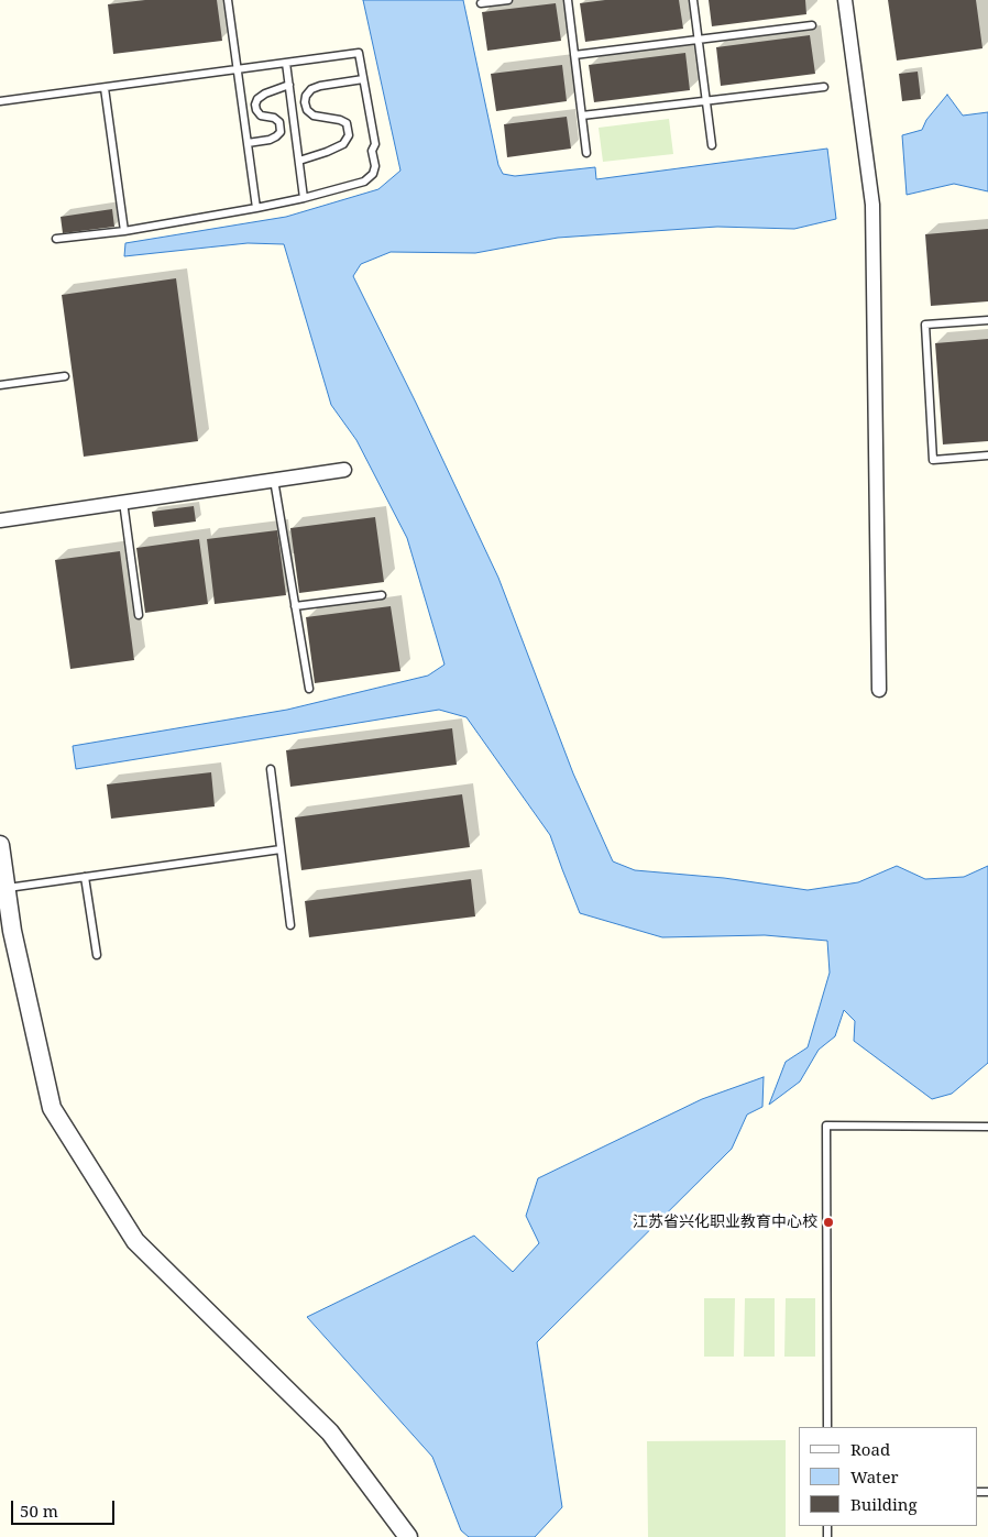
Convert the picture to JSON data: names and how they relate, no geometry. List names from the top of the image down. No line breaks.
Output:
{"places":["江苏省兴化职业教育中心校"],"legend":["Road","Water","Building"],"scale_bar":"50 m"}
